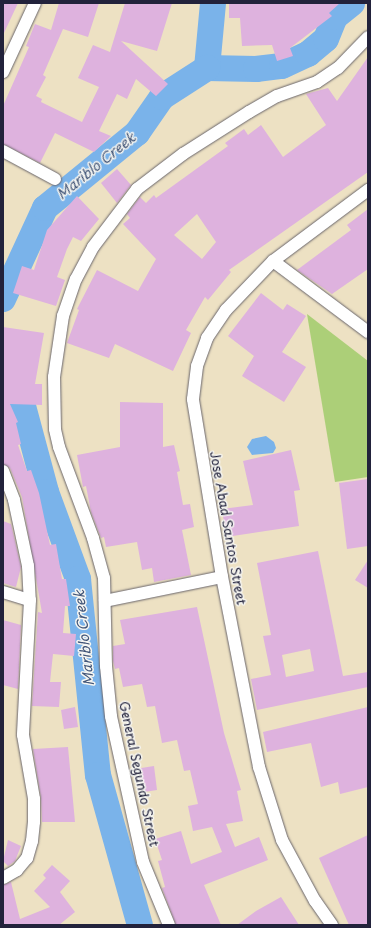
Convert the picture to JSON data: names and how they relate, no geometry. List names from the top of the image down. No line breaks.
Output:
{"streets":{"street":["Jose Abad Santos Street","General Segundo Street"]},"water":["Mariblo Creek"]}
